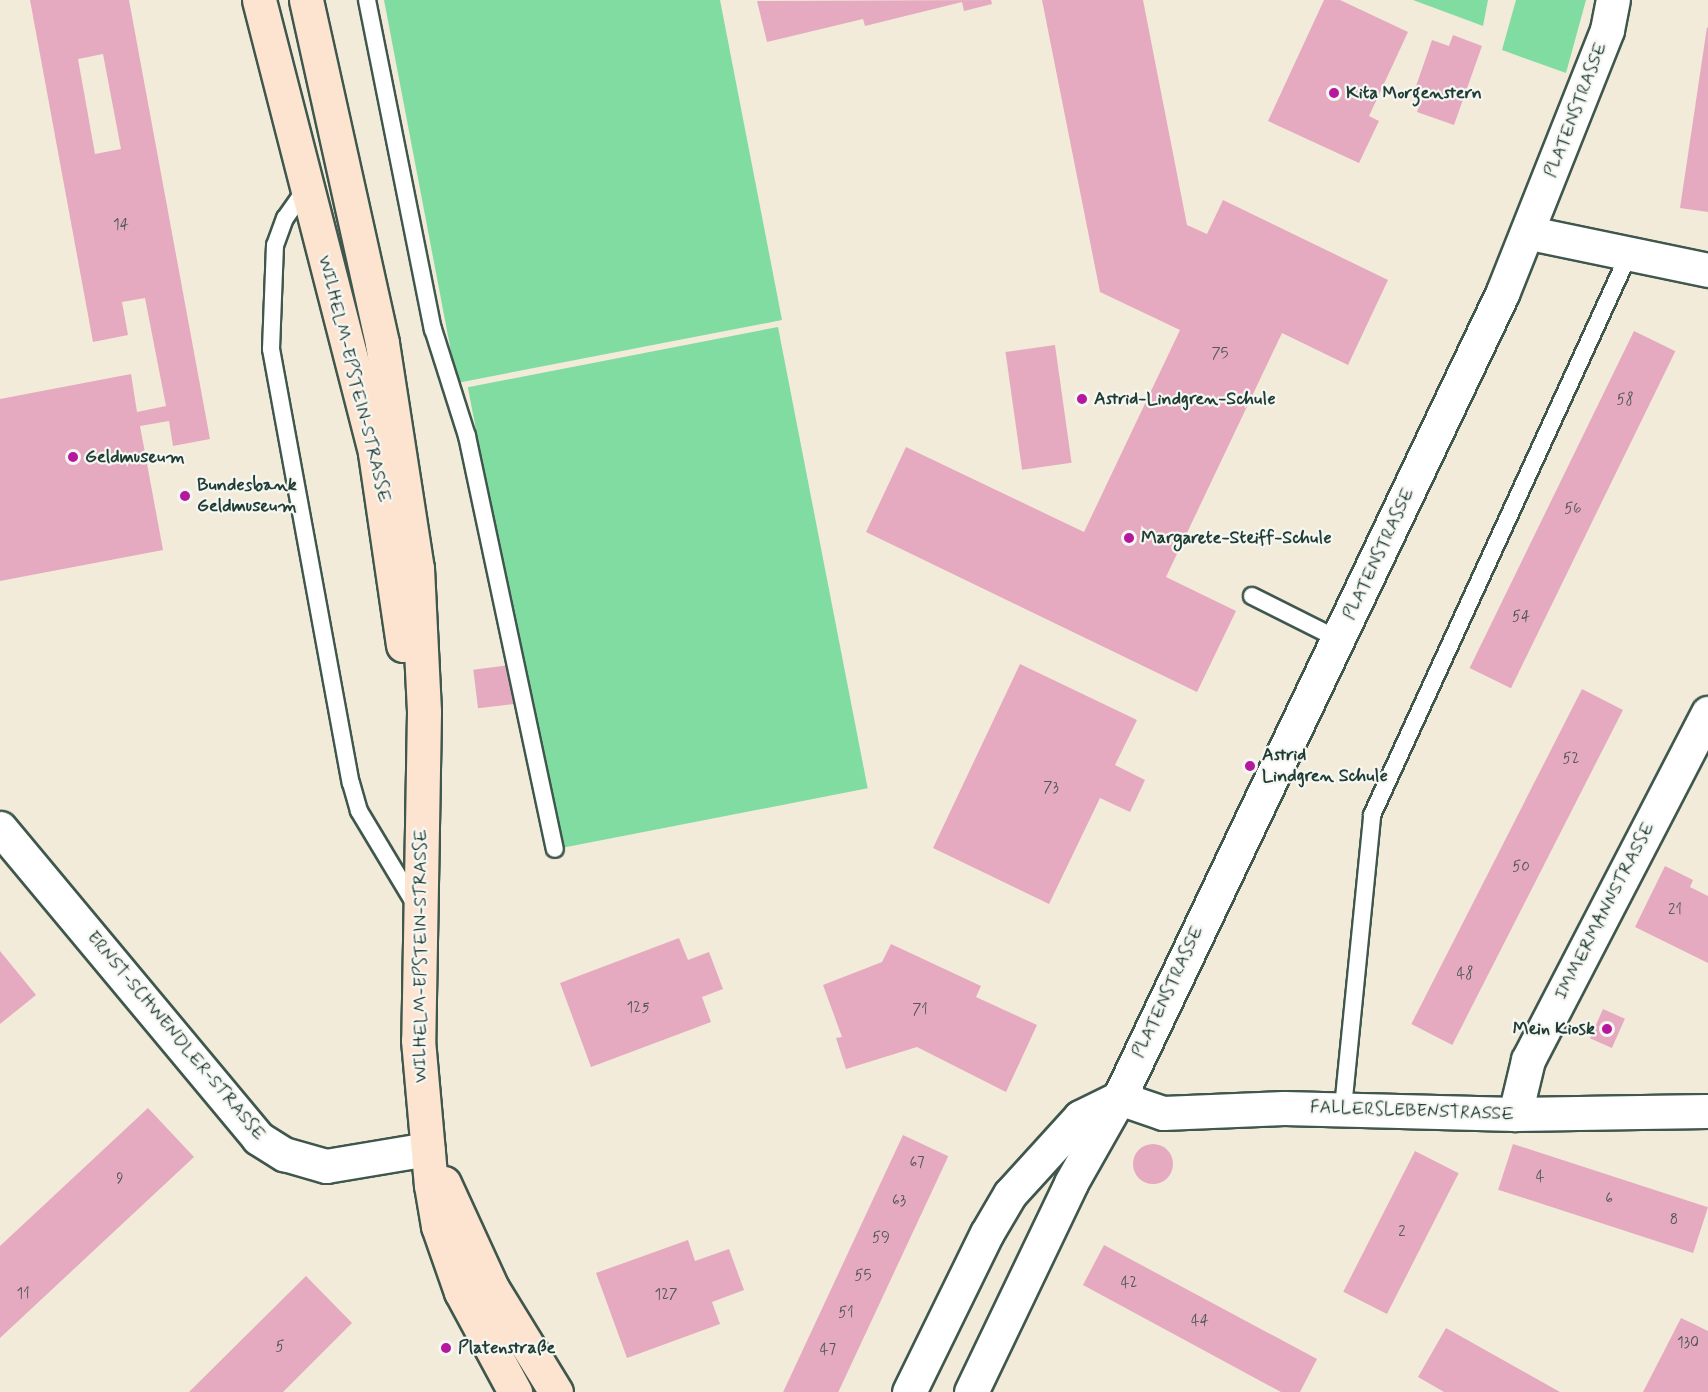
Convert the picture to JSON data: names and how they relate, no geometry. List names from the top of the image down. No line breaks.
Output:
{"streets":{"main road":["WILHELM-EPSTEIN-STRASSE"],"street":["PLATENSTRASSE","IMMERMANNSTRASSE","ERNST-SCHWENDLER-STRASSE","FALLERSLEBENSTRASSE"]},"crossings":[["PLATENSTRASSE","FALLERSLEBENSTRASSE"],["WILHELM-EPSTEIN-STRASSE","ERNST-SCHWENDLER-STRASSE"],["IMMERMANNSTRASSE","FALLERSLEBENSTRASSE"]],"places":["Kita Morgenstern","Astrid-Lindgren-Schule","Geldmuseum","Bundesbank Geldmuseum","Margarete-Steiff-Schule","Astrid Lindgren Schule","Mein Kiosk","Platenstraße"],"house_numbers":["14","75","58","56","54","52","73","50","21","48","125","71","67","4","9","6","63","8","2","59","55","42","11","127","51","44","130","5","47"]}
